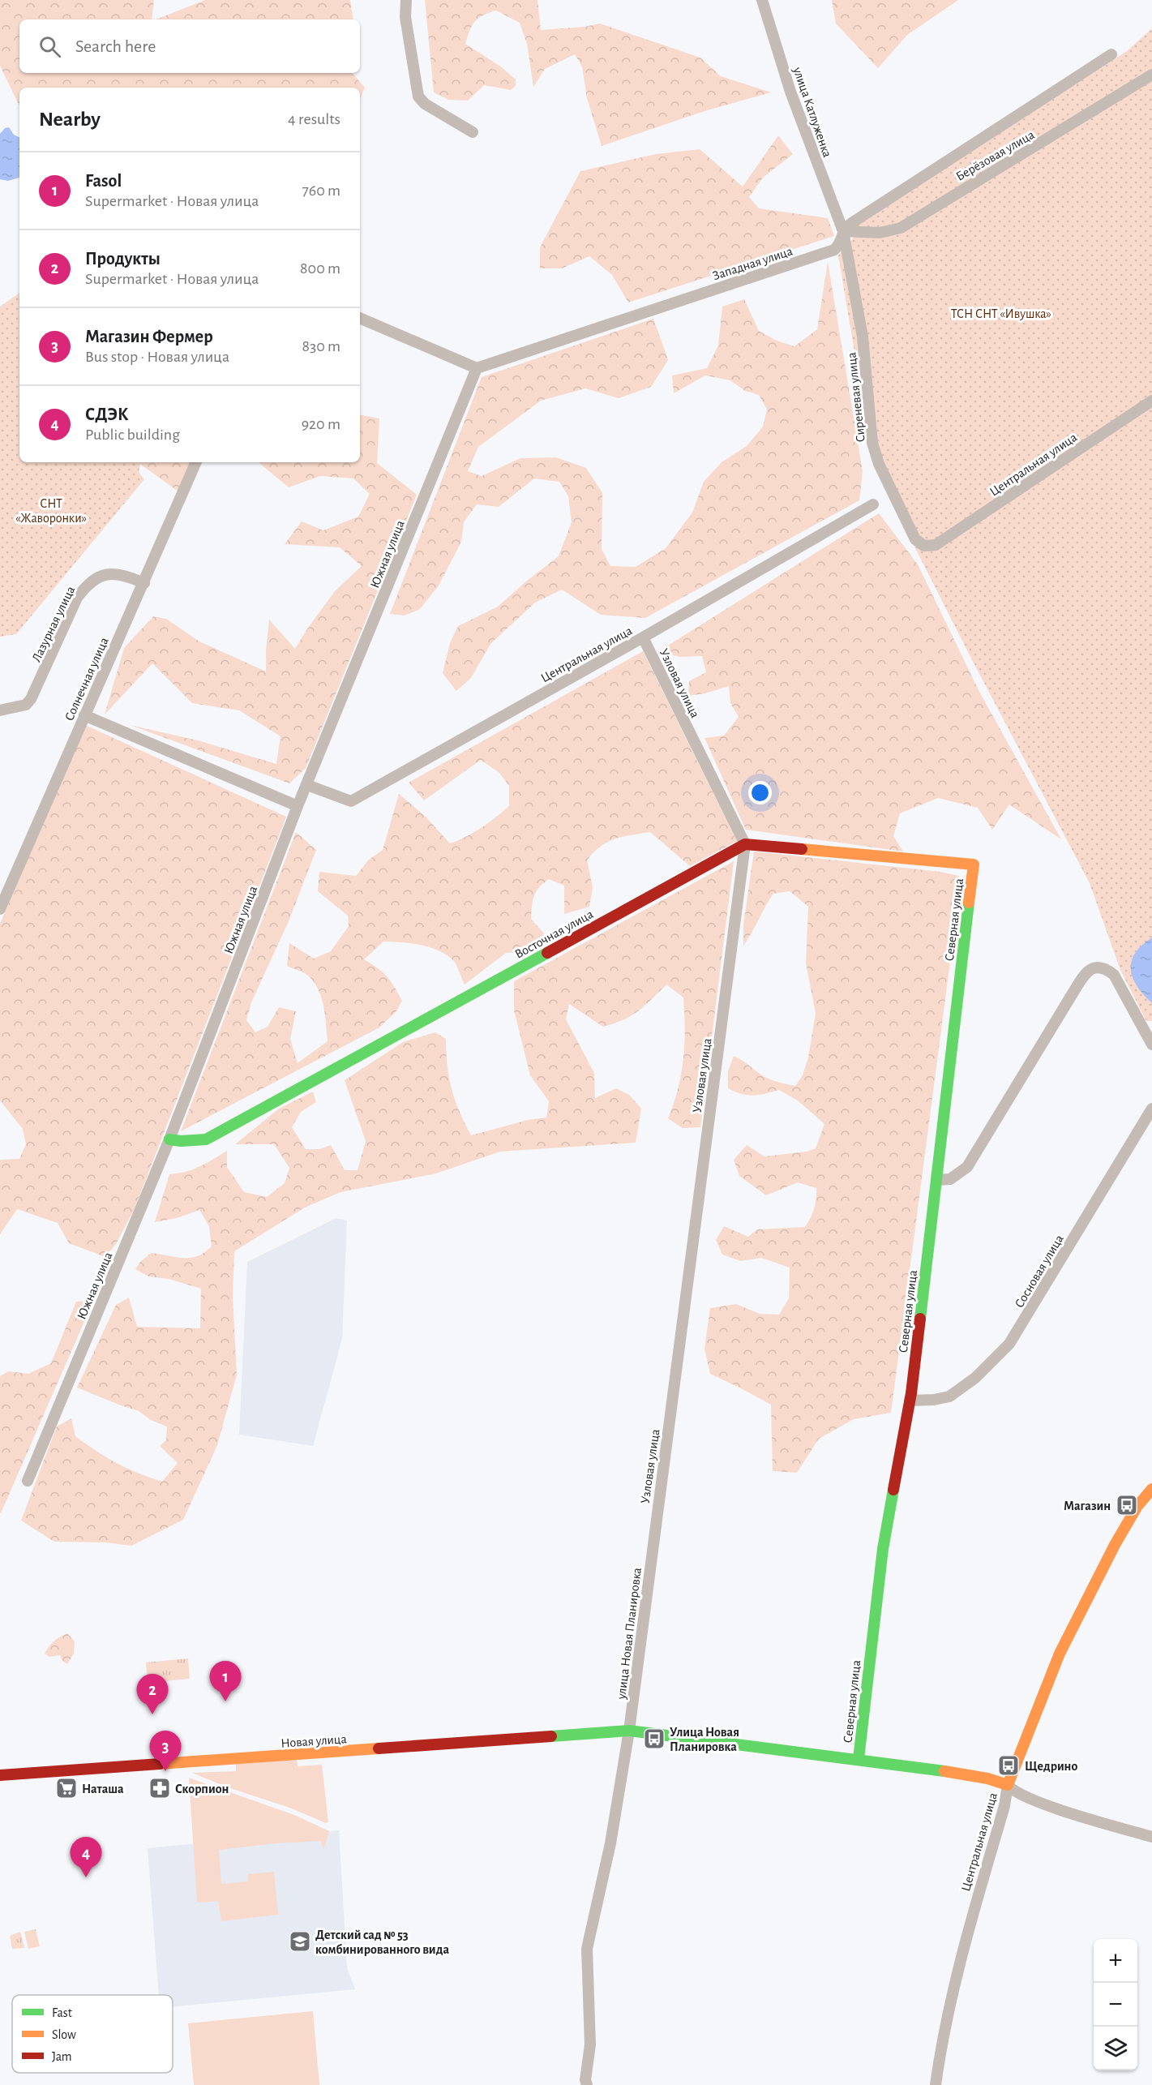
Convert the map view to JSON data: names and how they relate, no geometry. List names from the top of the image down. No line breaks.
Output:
{"streets":{"street":["улица Катлуженка","Берёзовая улица","Западная улица","Сиреневая улица","Центральная улица","Южная улица","Лазурная улица","Солнечная улица","Узловая улица","Северная улица","Восточная улица","Сосновая улица","улица Новая Планировка","Новая улица"]},"crossings":[["улица Катлуженка","Берёзовая улица"],["улица Катлуженка","Западная улица"],["улица Катлуженка","Сиреневая улица"],["Берёзовая улица","Западная улица"],["Берёзовая улица","Сиреневая улица"],["Западная улица","Сиреневая улица"],["Западная улица","Южная улица"],["Сиреневая улица","Центральная улица"],["Центральная улица","Южная улица"],["Центральная улица","Узловая улица"],["Центральная улица","Новая улица"],["Южная улица","Восточная улица"],["Лазурная улица","Солнечная улица"],["Узловая улица","Северная улица"],["Узловая улица","Восточная улица"],["Узловая улица","улица Новая Планировка"],["Северная улица","Восточная улица"],["Северная улица","Сосновая улица"],["Северная улица","Новая улица"],["улица Новая Планировка","Новая улица"]],"parks":["ТСН СНТ «Ивушка»","СНТ «Жаворонки»"],"places":{"bus stop":["Магазин","Улица Новая Планировка","Щедрино"],"supermarket":["Наташа"],"pharmacy":["Скорпион"],"school or university":["Детский сад № 53 комбинированного вида"]},"legend":["Fast","Slow","Jam"],"page":{"search":"Search here","heading":["Nearby","4 results"],"list":[{"mark":"1","name":"Fasol","note":"Supermarket · Новая улица","value":"760 m"},{"mark":"2","name":"Продукты","note":"Supermarket · Новая улица","value":"800 m"},{"mark":"3","name":"Магазин Фермер","note":"Bus stop · Новая улица","value":"830 m"},{"mark":"4","name":"СДЭК","note":"Public building","value":"920 m"}],"pins":["1","2","3","4"],"map_buttons":["+","−"]}}
